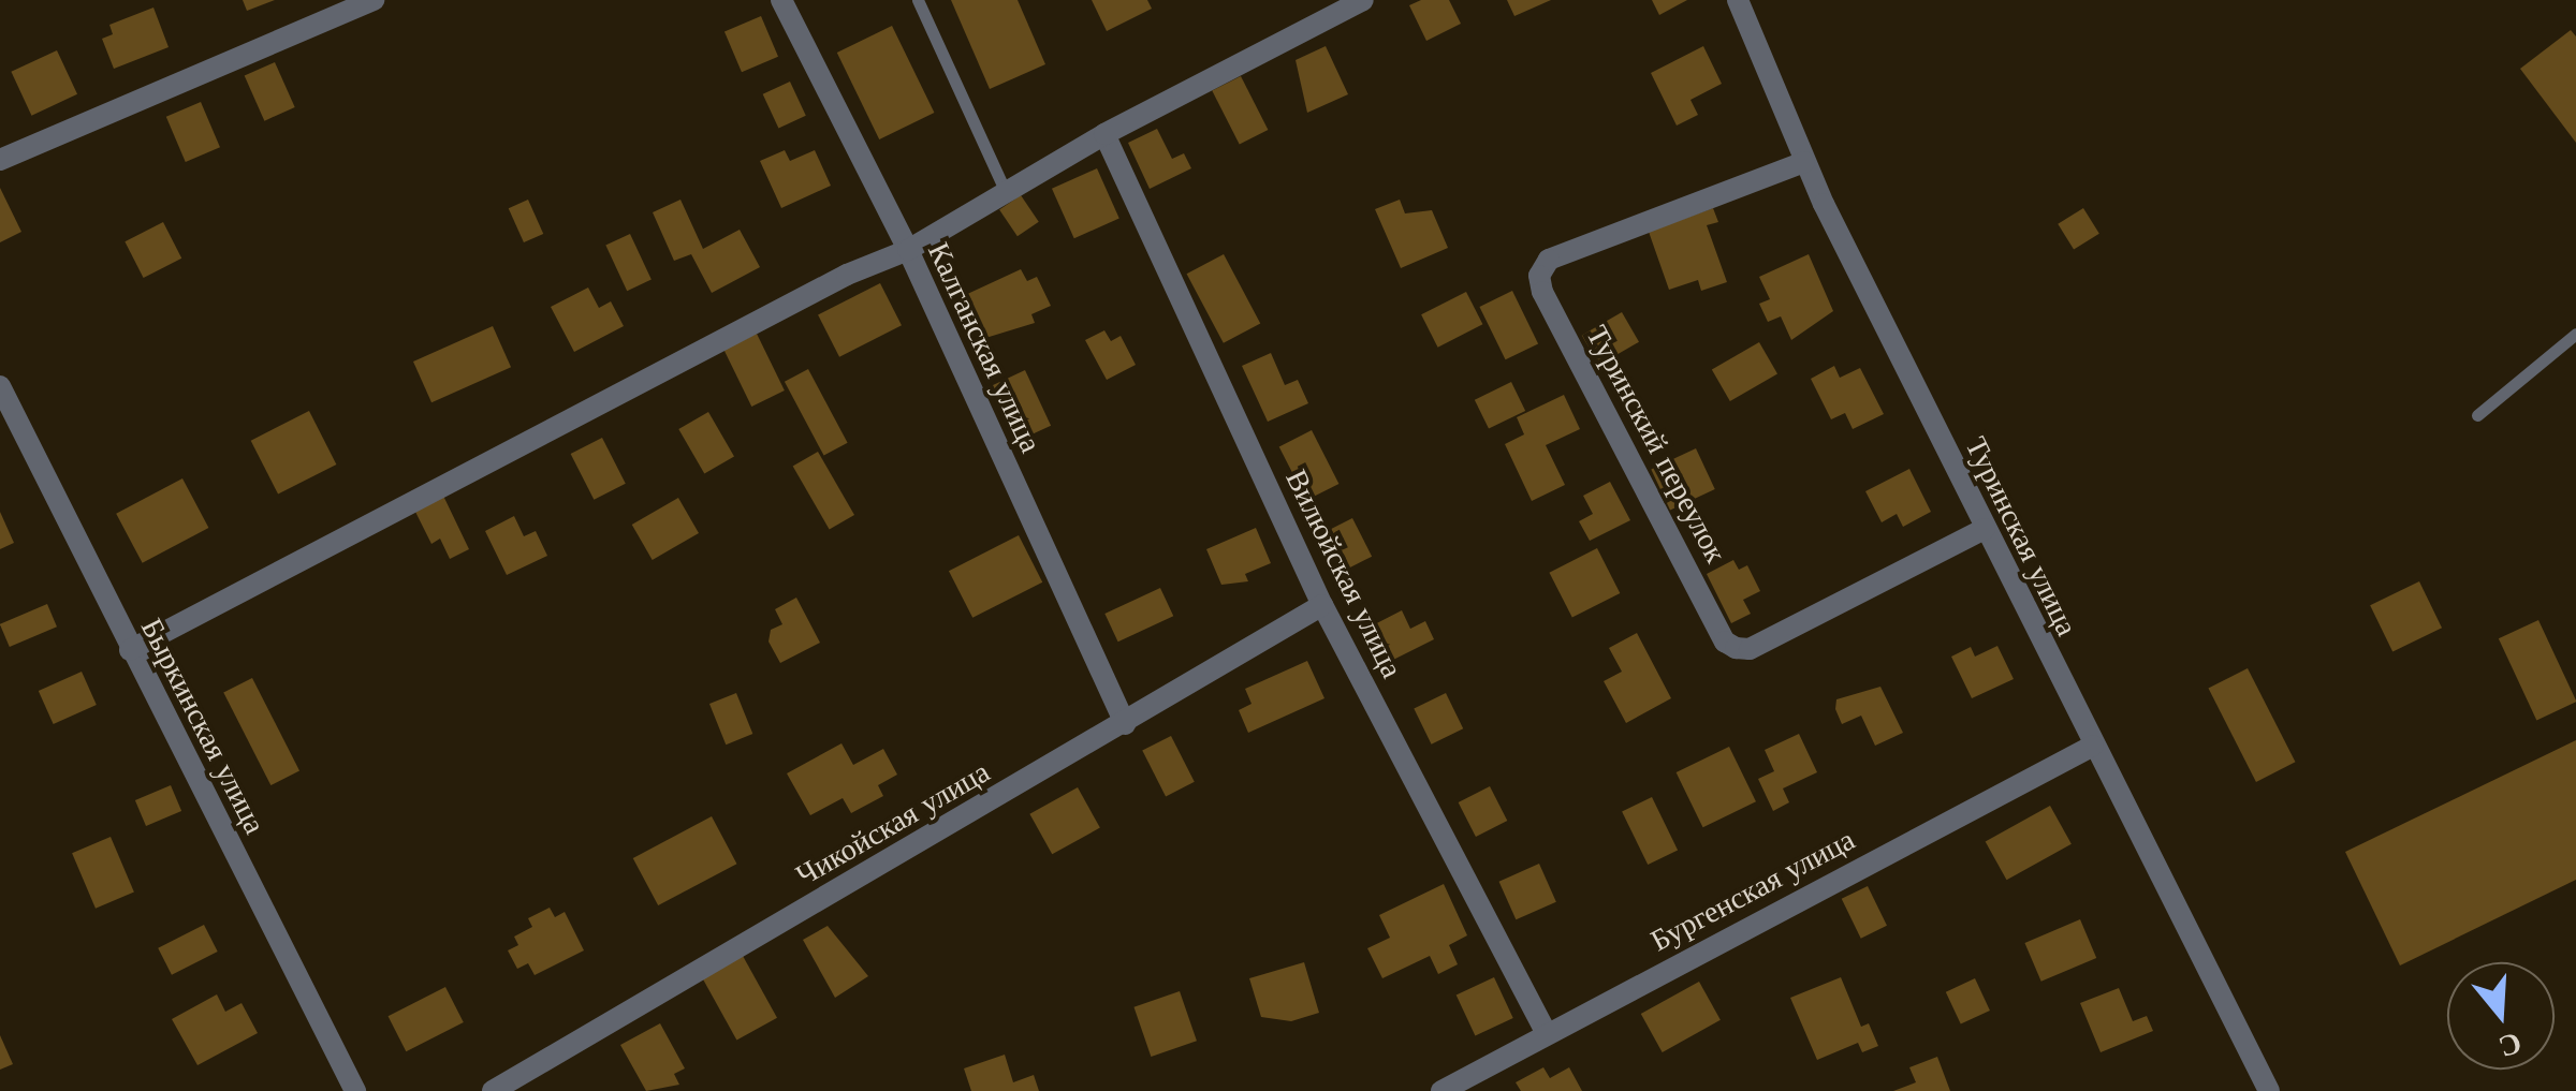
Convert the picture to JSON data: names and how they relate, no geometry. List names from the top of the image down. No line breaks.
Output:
{"streets":{"street":["Калганская улица","Туринский переулок","Туринская улица","Вилюйская улица","Быркинская улица","Чикойская улица","Бургенская улица"]},"crossings":[["Калганская улица","Чикойская улица"],["Туринский переулок","Туринская улица"],["Туринская улица","Бургенская улица"],["Вилюйская улица","Чикойская улица"],["Вилюйская улица","Бургенская улица"]],"north":"bottom"}
